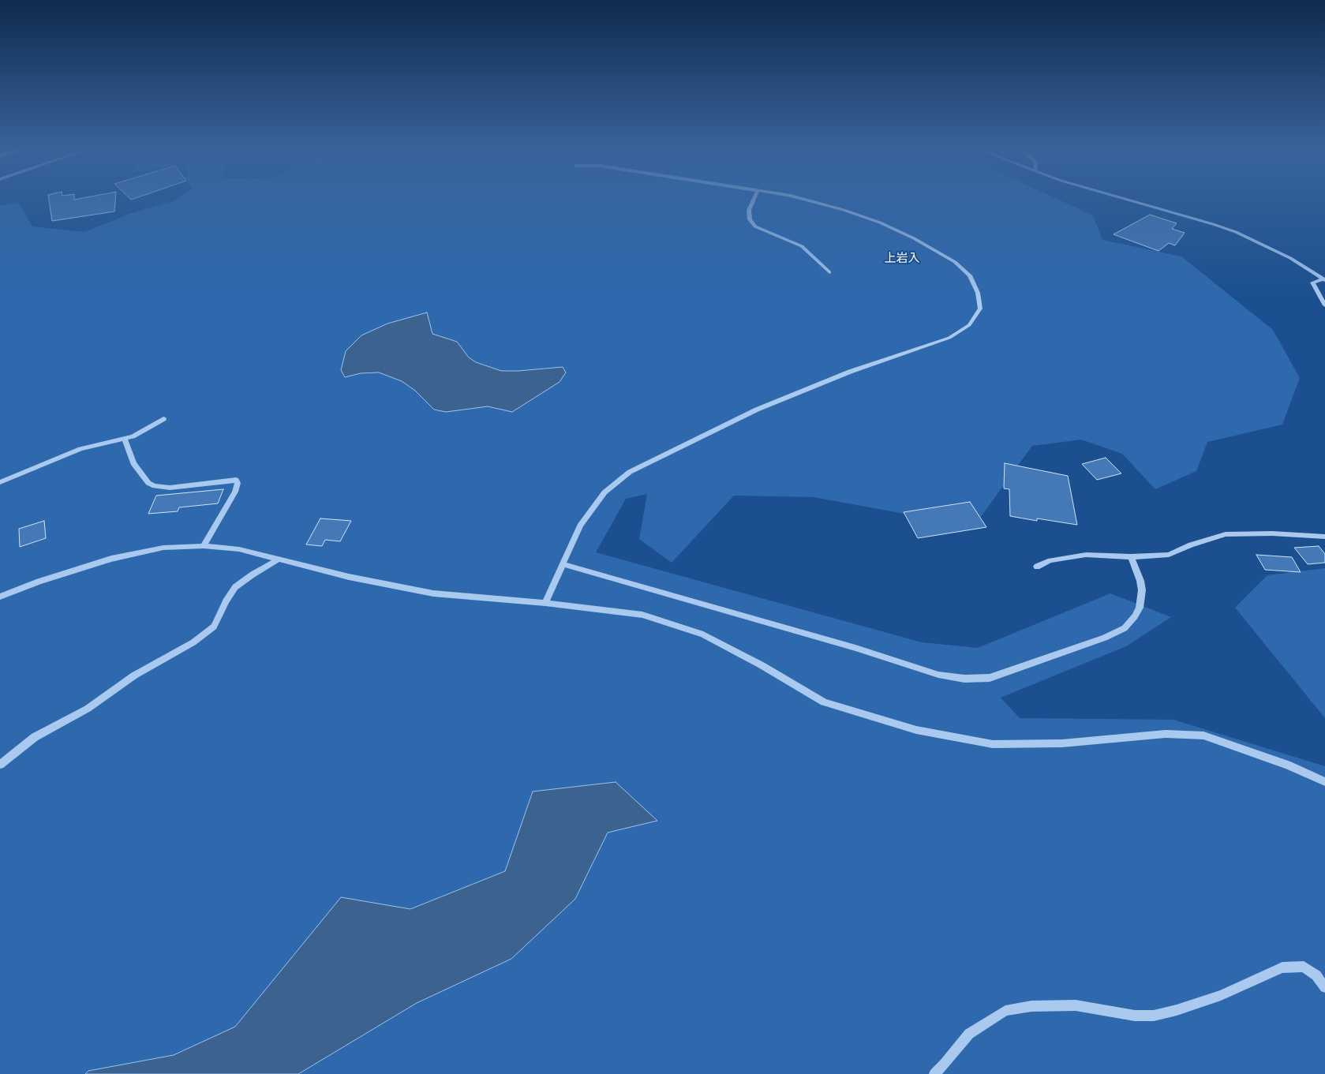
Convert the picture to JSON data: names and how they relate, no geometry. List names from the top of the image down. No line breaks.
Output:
{"districts":["上岩入"]}
